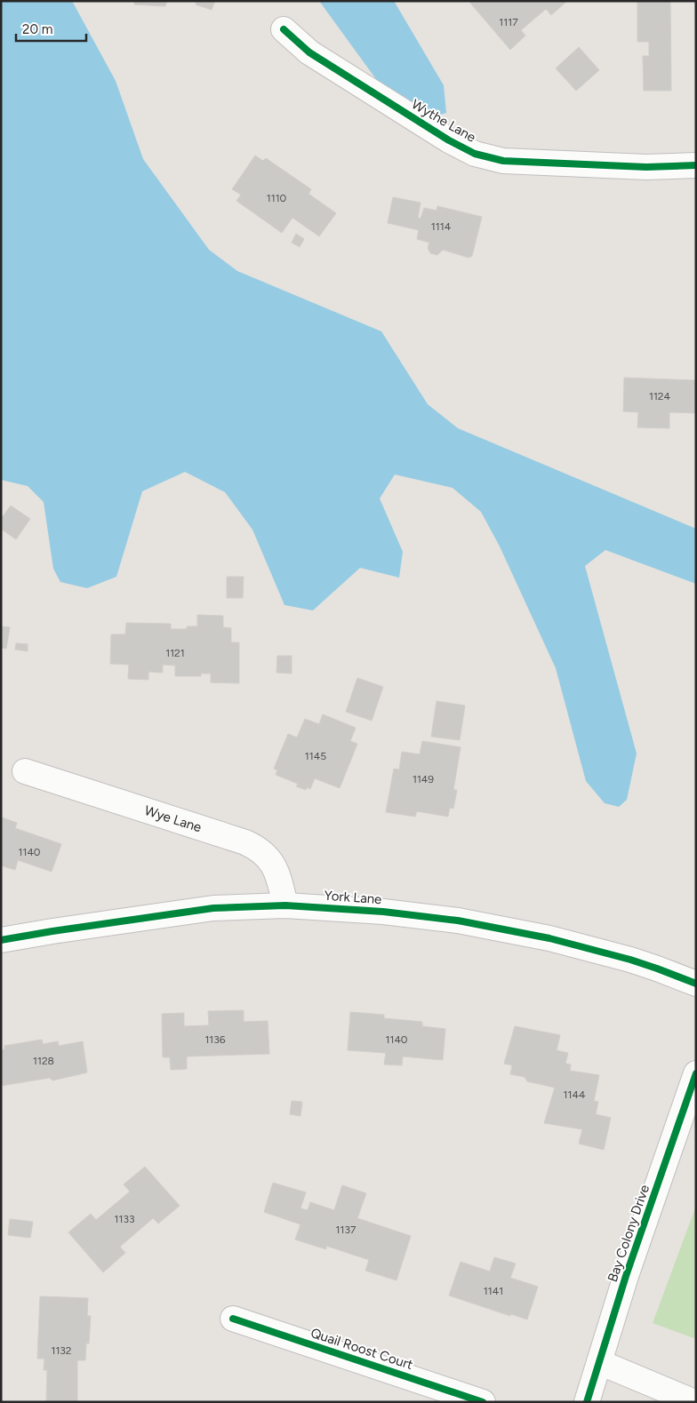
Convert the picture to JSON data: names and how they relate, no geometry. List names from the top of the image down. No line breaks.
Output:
{"streets":{"street":["Wythe Lane","Wye Lane","York Lane","Bay Colony Drive","Quail Roost Court"]},"crossings":[["Wye Lane","York Lane"]],"house_numbers":["1117","1110","1114","1124","1121","1145","1149","1140","1136","1140","1128","1144","1133","1137","1141","1132"],"scale_bar":"20 m"}
